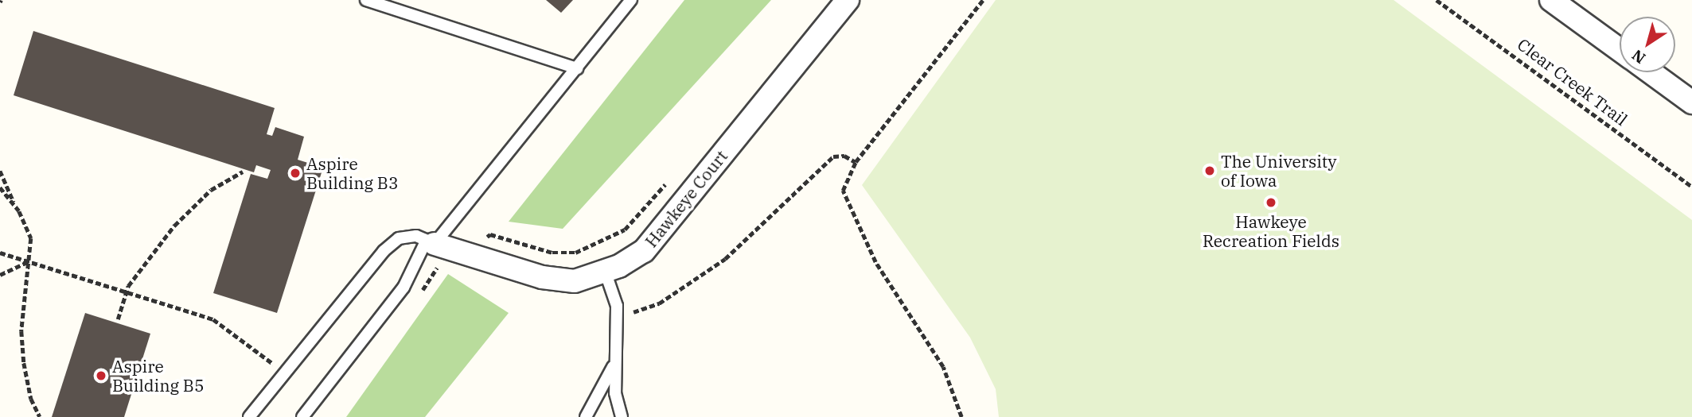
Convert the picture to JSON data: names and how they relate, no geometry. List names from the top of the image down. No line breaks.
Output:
{"streets":{"street":["Hawkeye Court"],"path":["Clear Creek Trail"]},"places":["The University of Iowa","Aspire Building B3","Hawkeye Recreation Fields","Aspire Building B5"],"north":"bottom left"}
